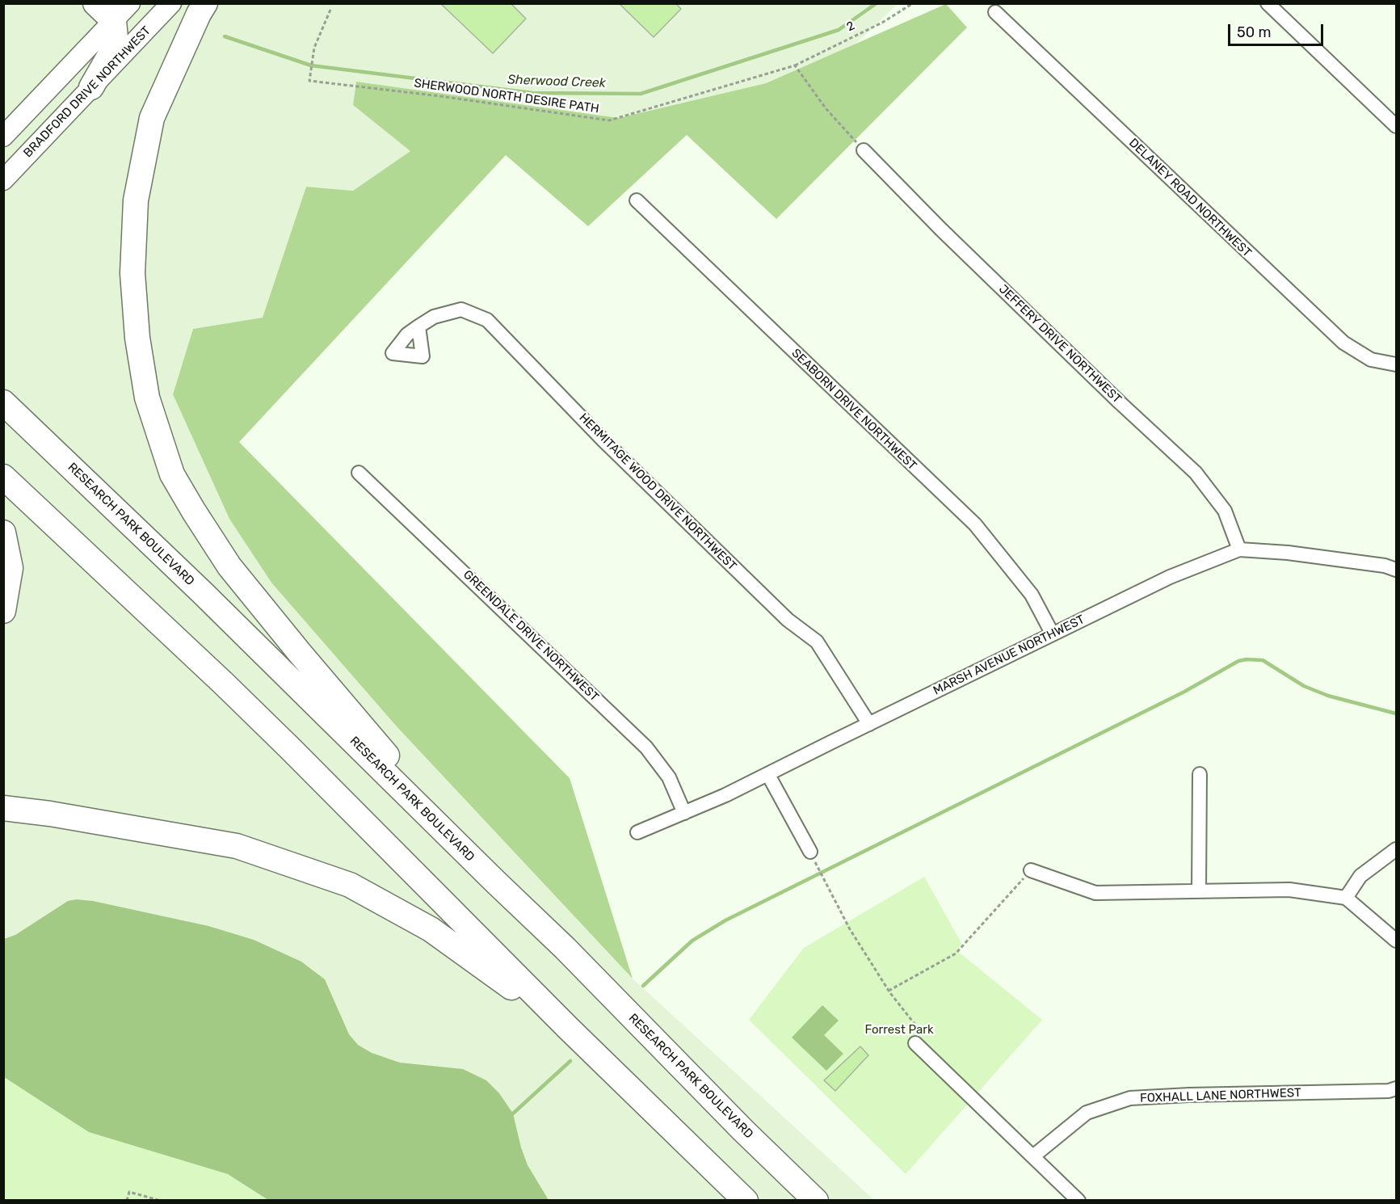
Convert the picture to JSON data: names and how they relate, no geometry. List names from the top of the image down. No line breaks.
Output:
{"streets":{"highway":["RESEARCH PARK BOULEVARD"],"main road":["BRADFORD DRIVE NORTHWEST"],"street":["DELANEY ROAD NORTHWEST","JEFFERY DRIVE NORTHWEST","SEABORN DRIVE NORTHWEST","HERMITAGE WOOD DRIVE NORTHWEST","GREENDALE DRIVE NORTHWEST","MARSH AVENUE NORTHWEST","FOXHALL LANE NORTHWEST"],"path":["2","SHERWOOD NORTH DESIRE PATH"]},"crossings":[["2","SHERWOOD NORTH DESIRE PATH"],["JEFFERY DRIVE NORTHWEST","MARSH AVENUE NORTHWEST"],["SEABORN DRIVE NORTHWEST","MARSH AVENUE NORTHWEST"],["HERMITAGE WOOD DRIVE NORTHWEST","MARSH AVENUE NORTHWEST"],["GREENDALE DRIVE NORTHWEST","MARSH AVENUE NORTHWEST"]],"water":["Sherwood Creek"],"parks":["Forrest Park"],"scale_bar":"50 m"}
